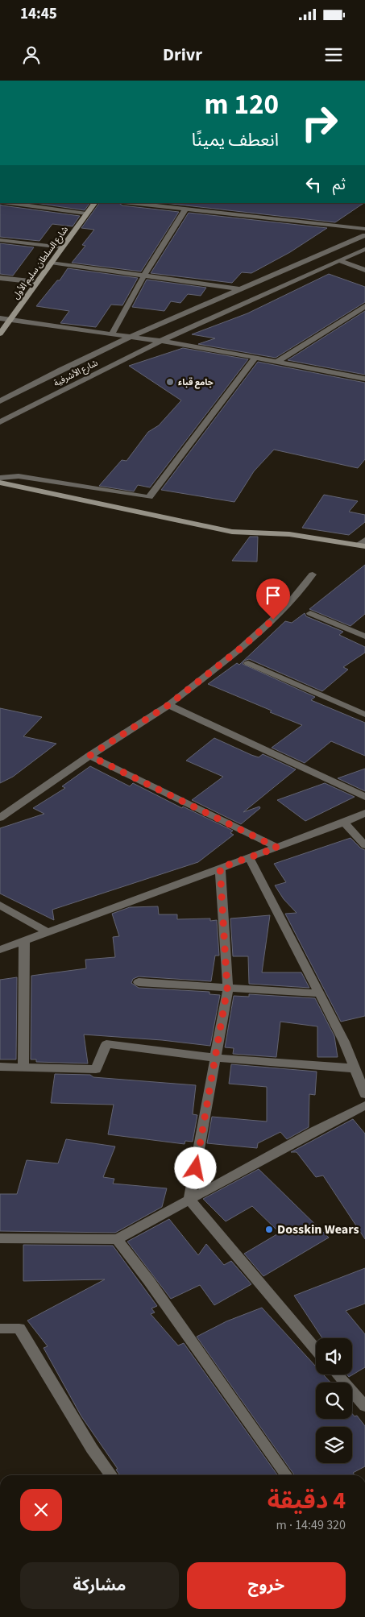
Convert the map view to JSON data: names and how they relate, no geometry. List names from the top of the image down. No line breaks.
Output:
{"streets":{"street":["شارع السلطان سليم الأول","شارع الأشرفية"]},"places":["جامع قباء","Dosskin Wears"],"page":{"status":"14:45","header":"Drivr","turn":["120 m","انعطف يمينًا"],"then":"ثم","heading":["4 دقيقة","320 m · 14:49"],"buttons":["خروج","مشاركة"]}}
